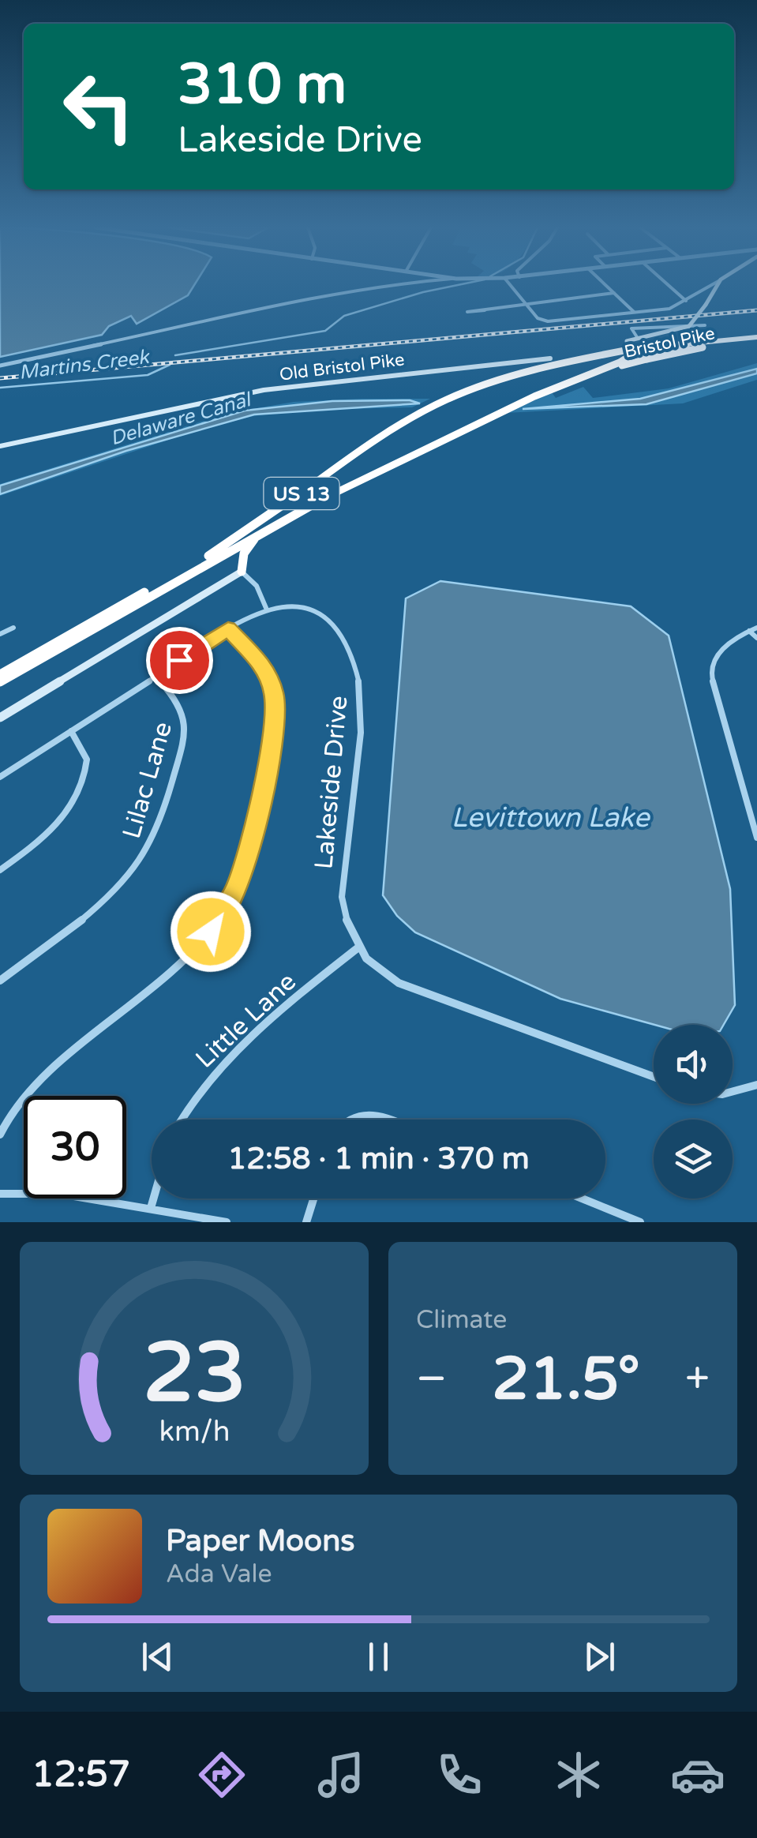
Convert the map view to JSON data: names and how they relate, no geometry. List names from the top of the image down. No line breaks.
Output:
{"streets":{"highway":["Bristol Pike","US 13"],"main road":["Old Bristol Pike"],"street":["Lilac Lane","Lakeside Drive","Little Lane"]},"crossings":[["Bristol Pike","US 13"],["Lilac Lane","Lakeside Drive"],["Lakeside Drive","Little Lane"]],"water":["Martins Creek","Delaware Canal","Levittown Lake"],"page":{"turn":["310 m","Lakeside Drive"],"limit":"30","trip":"12:58 · 1 min · 370 m","tile":"Climate","heat":["−","21.5°","+"],"song":["Paper Moons","Ada Vale"],"tabs":"12:57","gauge":["23","km/h"]}}
